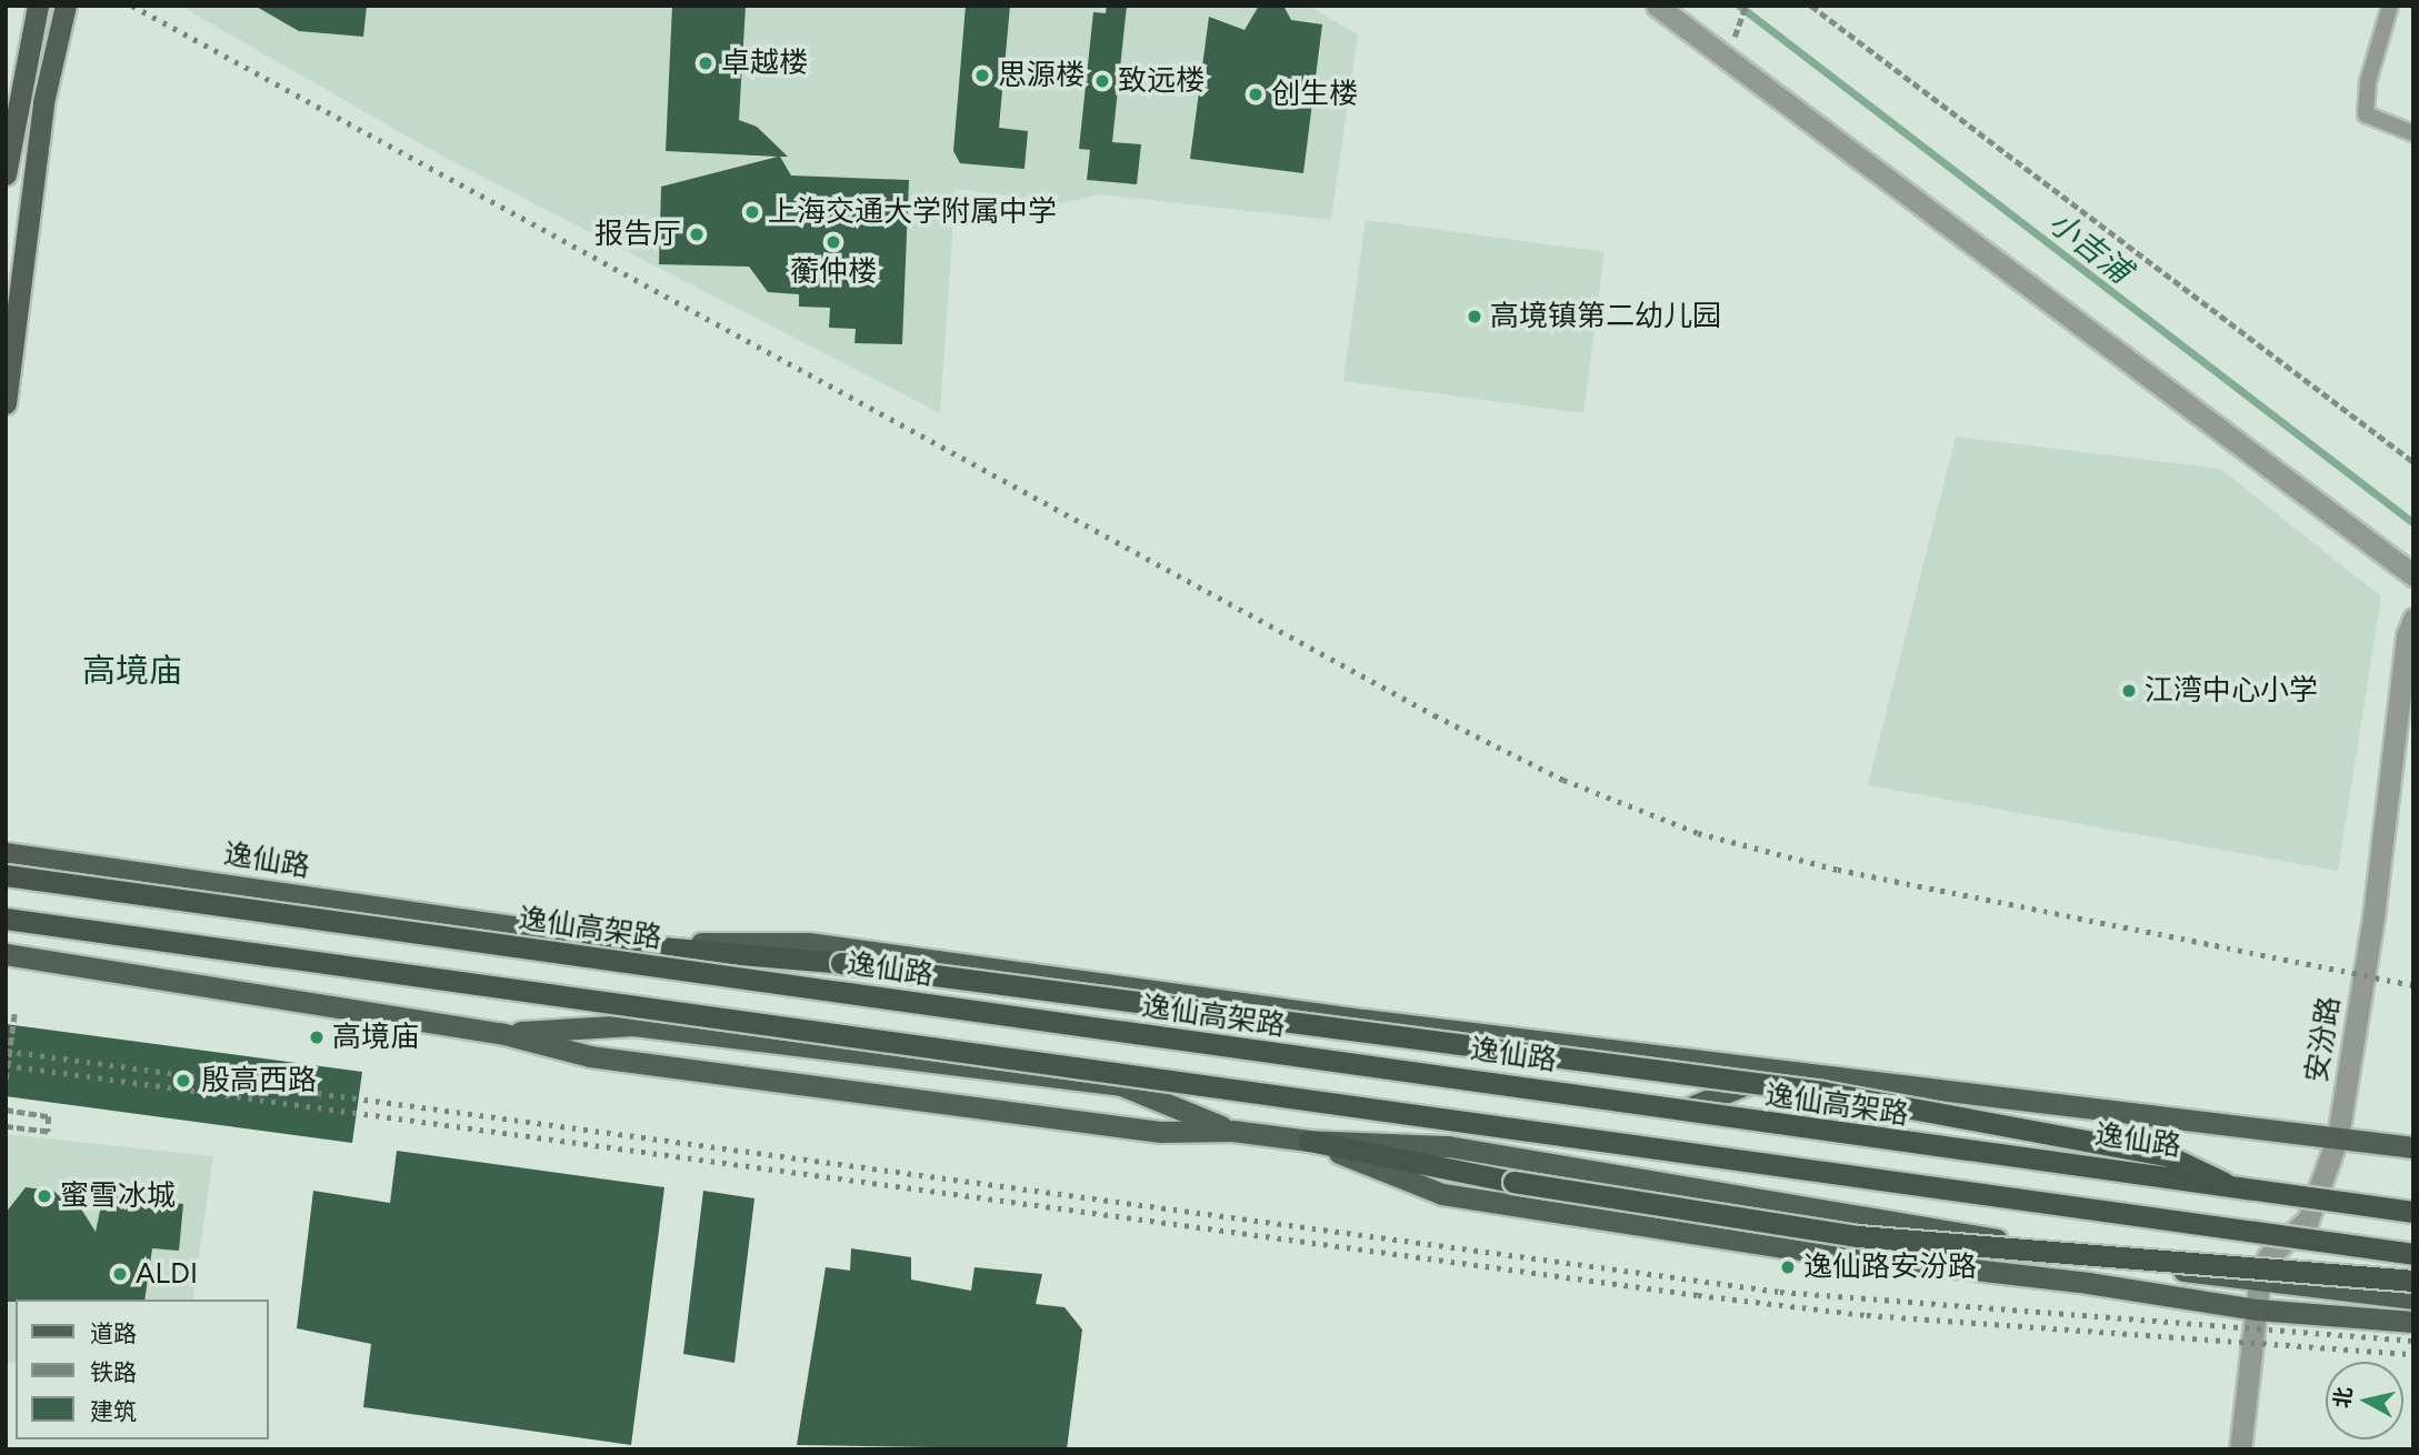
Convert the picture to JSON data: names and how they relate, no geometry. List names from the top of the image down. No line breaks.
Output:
{"streets":{"highway":["逸仙高架路"],"main road":["逸仙路"],"street":["安汾路"]},"crossings":[["逸仙路","逸仙高架路"],["逸仙路","安汾路"]],"districts":["高境庙"],"water":["小吉浦"],"places":["卓越楼","思源楼","致远楼","创生楼","上海交通大学附属中学","报告厅","蘅仲楼","高境镇第二幼儿园","江湾中心小学","高境庙","殷高西路","蜜雪冰城","逸仙路安汾路","ALDI"],"legend":["道路","铁路","建筑"],"north":"left"}
